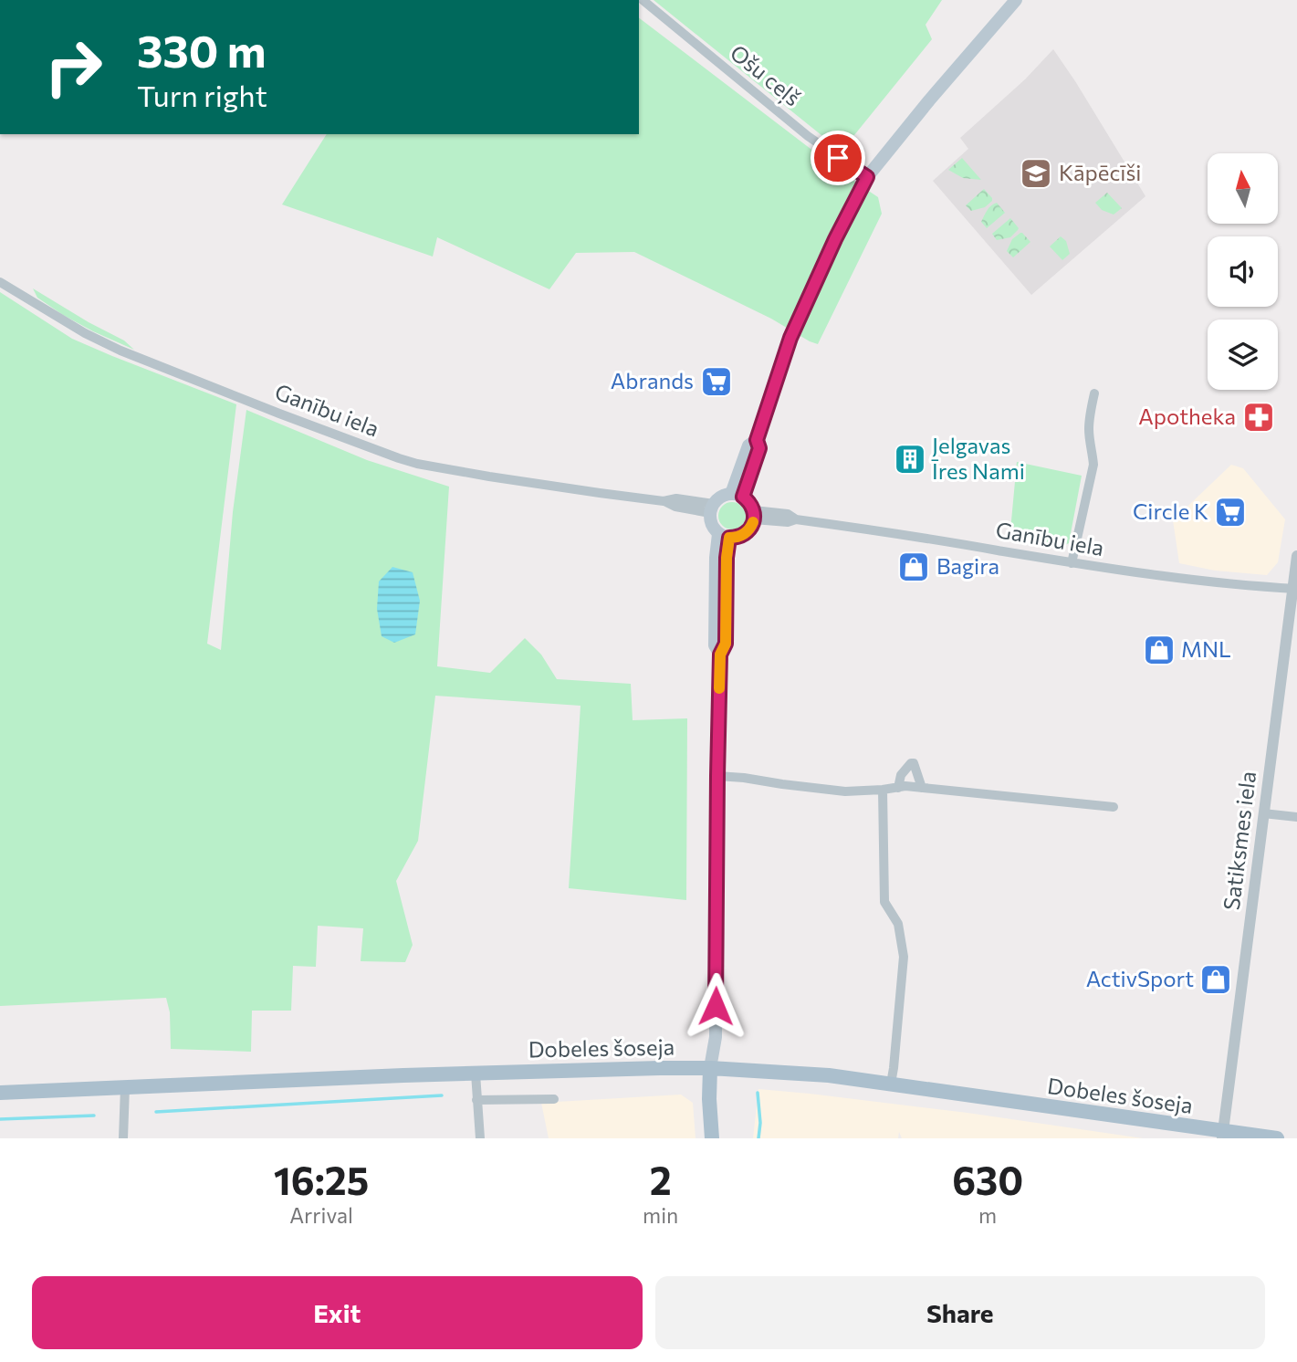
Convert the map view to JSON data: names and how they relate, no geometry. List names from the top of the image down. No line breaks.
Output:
{"streets":{"main road":["Dobeles šoseja"],"street":["Ošu ceļš","Ganību iela","Satiksmes iela"]},"crossings":[["Ganību iela","Satiksmes iela"],["Satiksmes iela","Dobeles šoseja"]],"places":{"school or university":["Kāpēcīši"],"supermarket":["Abrands","Circle K"],"pharmacy":["Apotheka"],"building":["Jelgavas Īres Nami"],"shop":["Bagira","MNL","ActivSport"]},"north":"top","page":{"turn":["330 m","Turn right"],"eta":["16:25","Arrival","2","min","630","m"],"buttons":["Exit","Share"]}}
